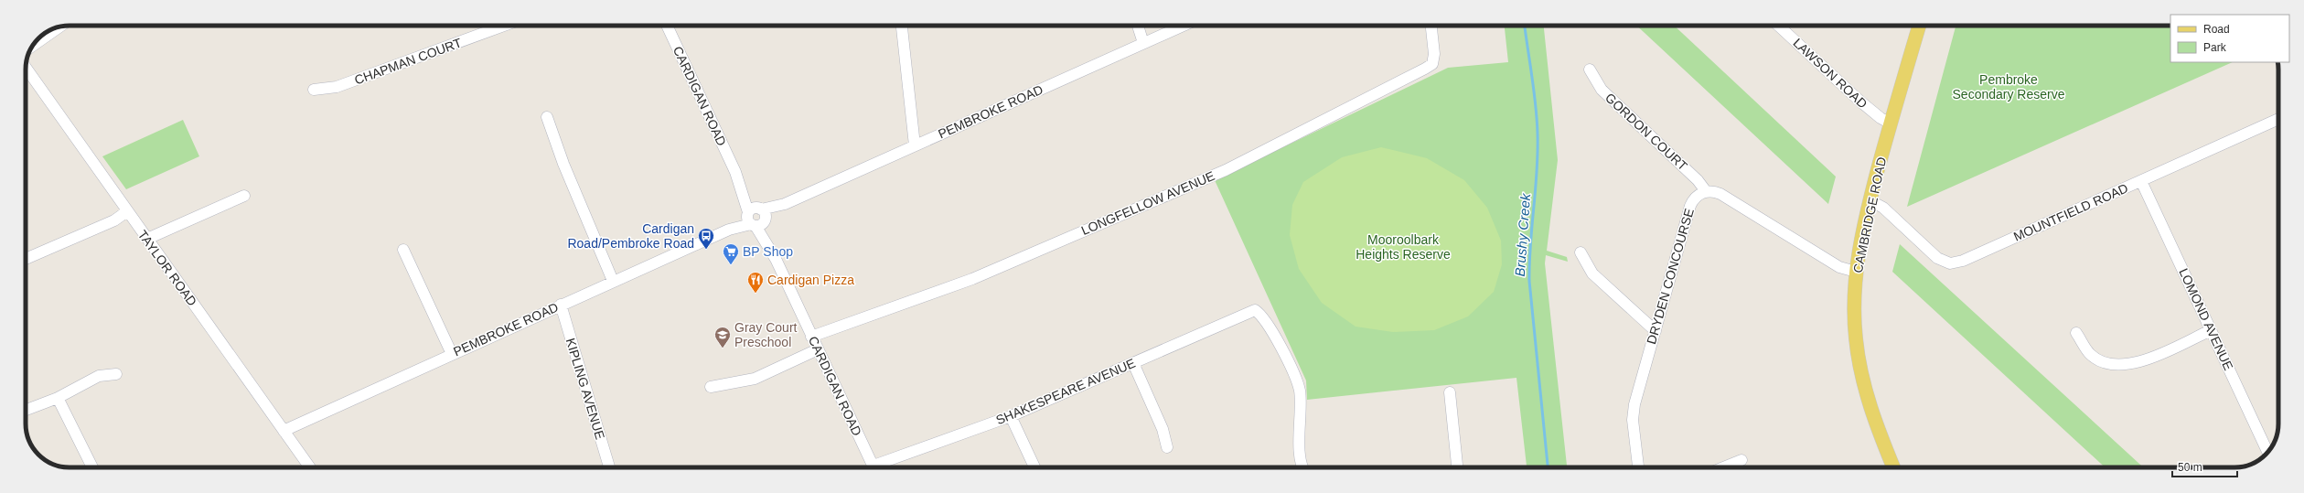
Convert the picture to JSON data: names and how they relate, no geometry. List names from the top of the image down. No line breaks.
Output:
{"streets":{"main road":["CAMBRIDGE ROAD"],"street":["CHAPMAN COURT","LAWSON ROAD","CARDIGAN ROAD","PEMBROKE ROAD","GORDON COURT","LONGFELLOW AVENUE","MOUNTFIELD ROAD","TAYLOR ROAD","DRYDEN CONCOURSE","LOMOND AVENUE","KIPLING AVENUE","SHAKESPEARE AVENUE"]},"crossings":[["LAWSON ROAD","CAMBRIDGE ROAD"],["CARDIGAN ROAD","PEMBROKE ROAD"],["CARDIGAN ROAD","LONGFELLOW AVENUE"],["PEMBROKE ROAD","TAYLOR ROAD"],["PEMBROKE ROAD","KIPLING AVENUE"],["GORDON COURT","DRYDEN CONCOURSE"],["MOUNTFIELD ROAD","CAMBRIDGE ROAD"],["MOUNTFIELD ROAD","LOMOND AVENUE"]],"water":["Brushy Creek"],"parks":["Pembroke Secondary Reserve","Mooroolbark Heights Reserve"],"places":{"bus stop":["Cardigan Road/Pembroke Road"],"supermarket":["BP Shop"],"restaurant":["Cardigan Pizza"],"school or university":["Gray Court Preschool"]},"legend":["Road","Park"],"scale_bar":"50 m"}
